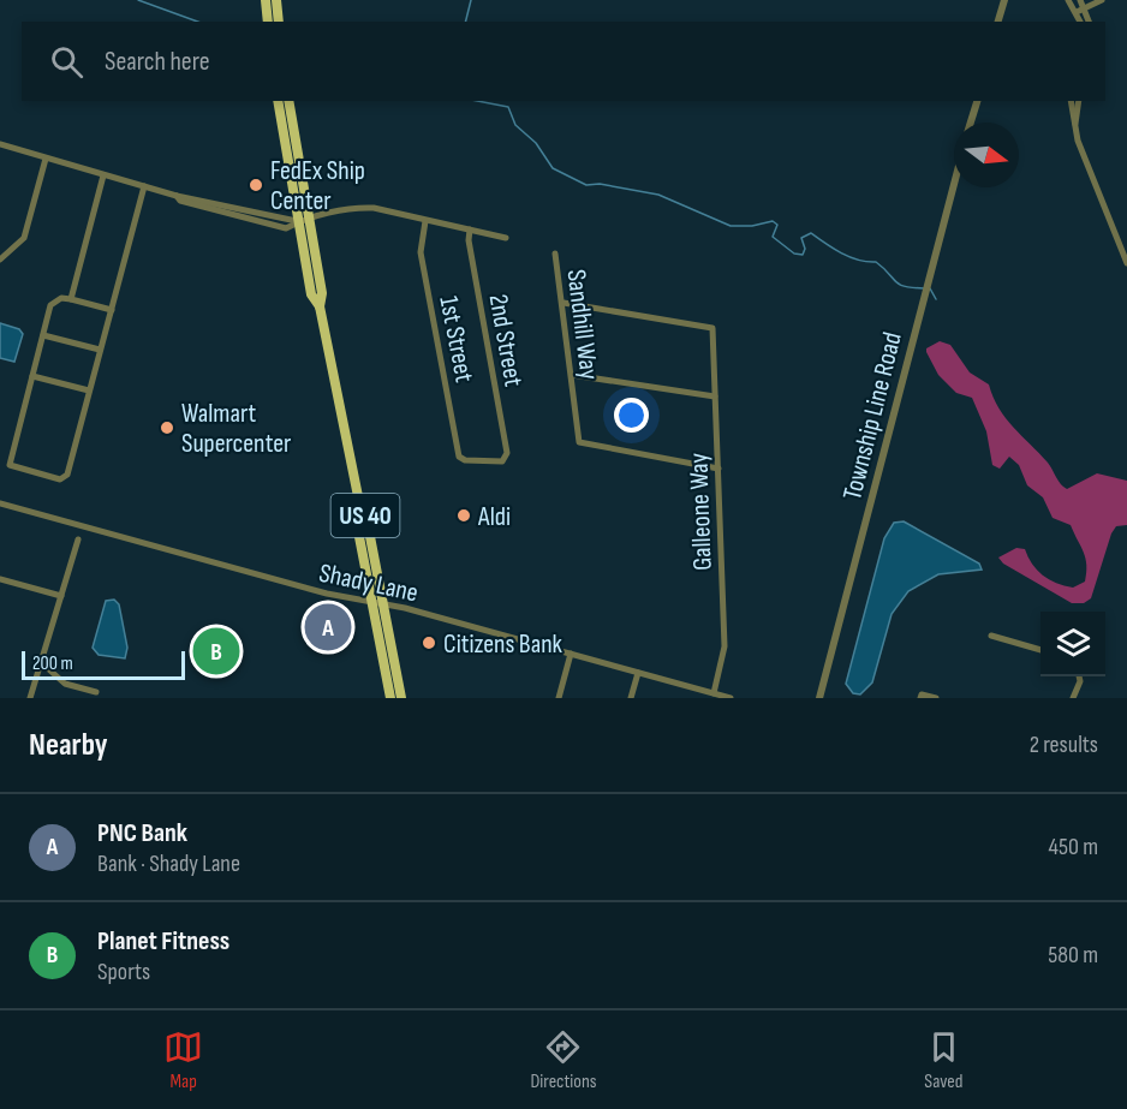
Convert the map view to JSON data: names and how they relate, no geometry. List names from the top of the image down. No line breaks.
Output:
{"streets":{"main road":["US 40"],"street":["Sandhill Way","1st Street","2nd Street","Township Line Road","Galleone Way","Shady Lane"]},"crossings":[["Sandhill Way","Galleone Way"],["1st Street","2nd Street"],["Galleone Way","Shady Lane"],["US 40","Shady Lane"]],"places":["FedEx Ship Center","Walmart Supercenter","Aldi","Citizens Bank"],"scale_bar":"200 m","north":"right","page":{"search":"Search here","pins":["A","B"],"scale":"200 m","heading":["Nearby","2 results"],"list":[{"mark":"A","name":"PNC Bank","note":"Bank · Shady Lane","value":"450 m"},{"mark":"B","name":"Planet Fitness","note":"Sports","value":"580 m"}],"nav":["Map","Directions","Saved"]}}
